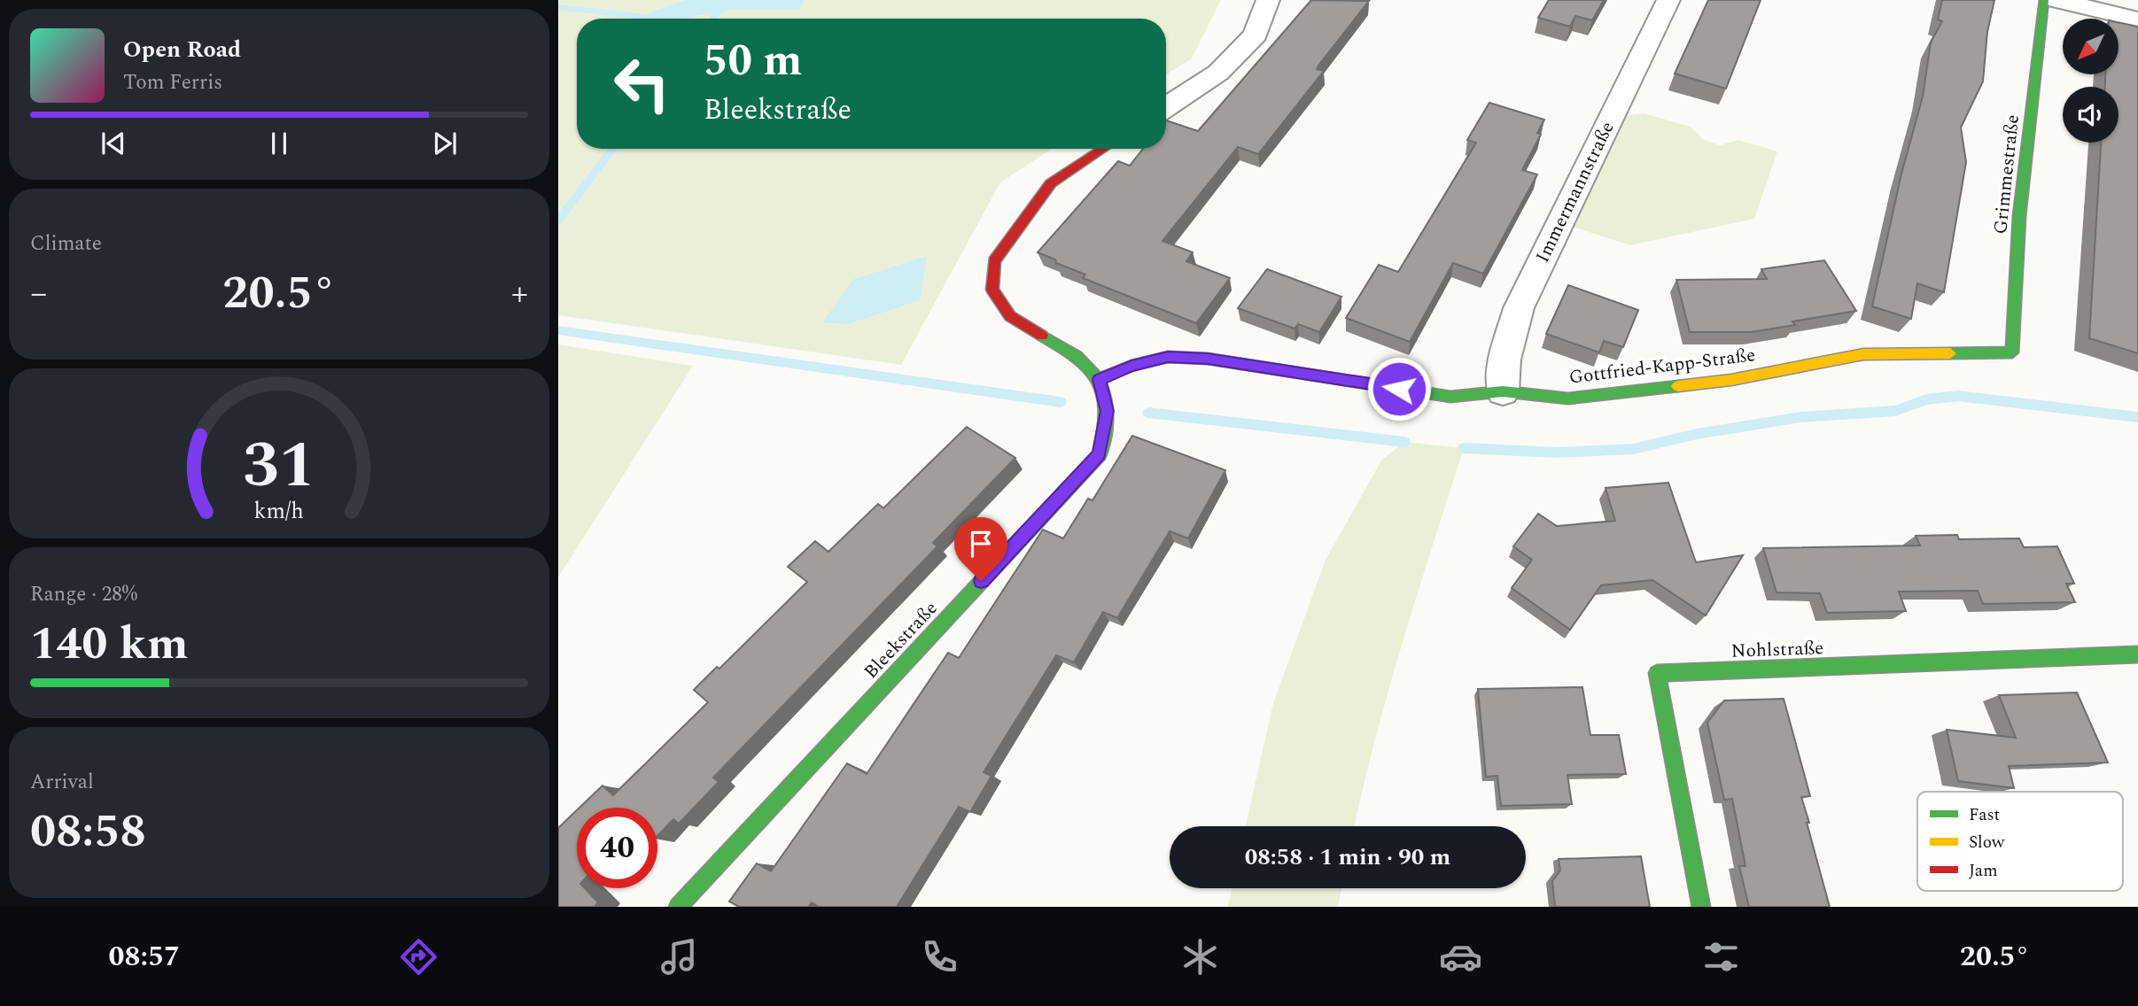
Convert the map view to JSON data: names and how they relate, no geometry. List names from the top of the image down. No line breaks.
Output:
{"streets":{"street":["Grimmestraße","Immermannstraße","Gottfried-Kapp-Straße","Bleekstraße","Nohlstraße"]},"crossings":[["Grimmestraße","Gottfried-Kapp-Straße"],["Immermannstraße","Gottfried-Kapp-Straße"],["Gottfried-Kapp-Straße","Bleekstraße"]],"legend":["Fast","Slow","Jam"],"north":"bottom left","page":{"turn":["50 m","Bleekstraße"],"song":["Open Road","Tom Ferris"],"tile":["Climate",["Range · 28%","140 km"],["Arrival","08:58"]],"heat":["−","20.5°","+"],"limit":"40","trip":"08:58 · 1 min · 90 m","tabs":["08:57","20.5°"],"gauge":["31","km/h"]}}
